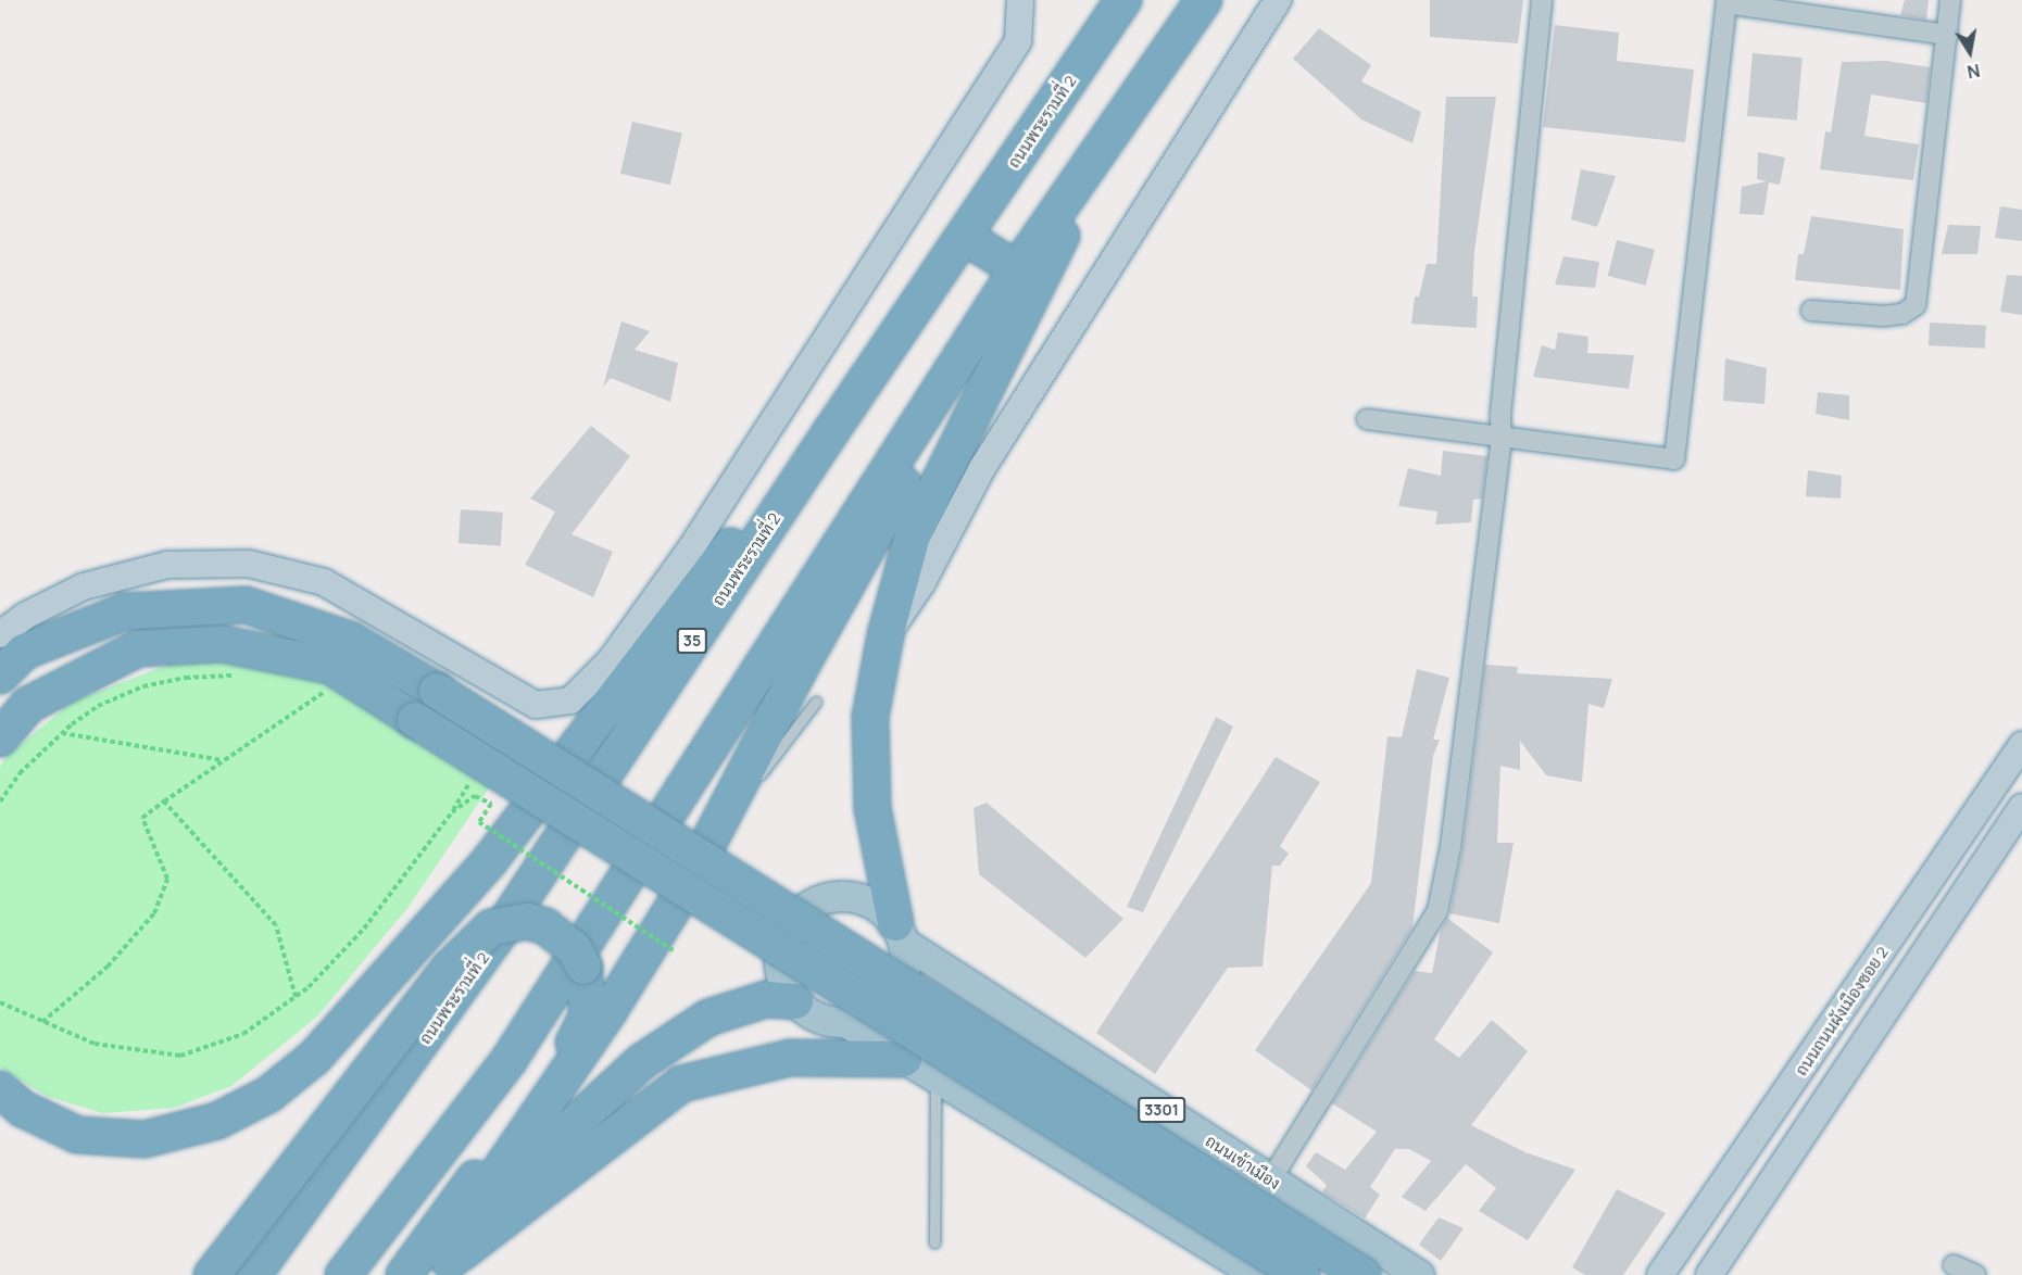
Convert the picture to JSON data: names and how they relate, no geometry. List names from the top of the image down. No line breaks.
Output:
{"streets":{"highway":["ถนนพระรามที่ 2","35"],"main road":["ถนนถนนผังเมืองซอย 2","3301","ถนนเข้าเมือง"]},"north":"bottom"}
